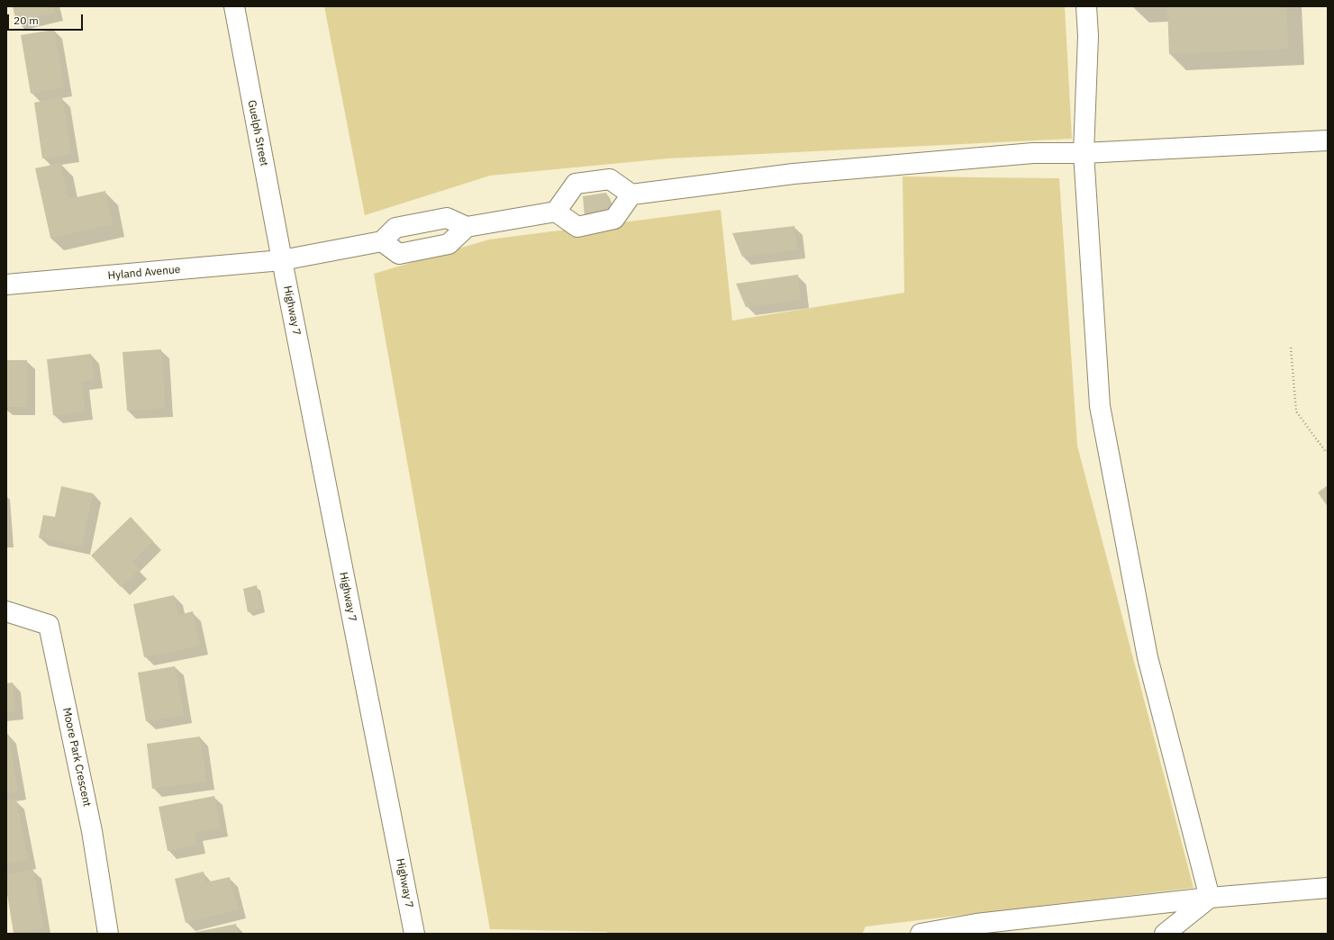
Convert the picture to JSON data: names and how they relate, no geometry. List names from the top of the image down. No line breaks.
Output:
{"streets":{"main road":["Guelph Street","Hyland Avenue","Highway 7","Moore Park Crescent"]},"crossings":[["Guelph Street","Hyland Avenue"],["Guelph Street","Highway 7"],["Hyland Avenue","Highway 7"]],"scale_bar":"20 m"}
